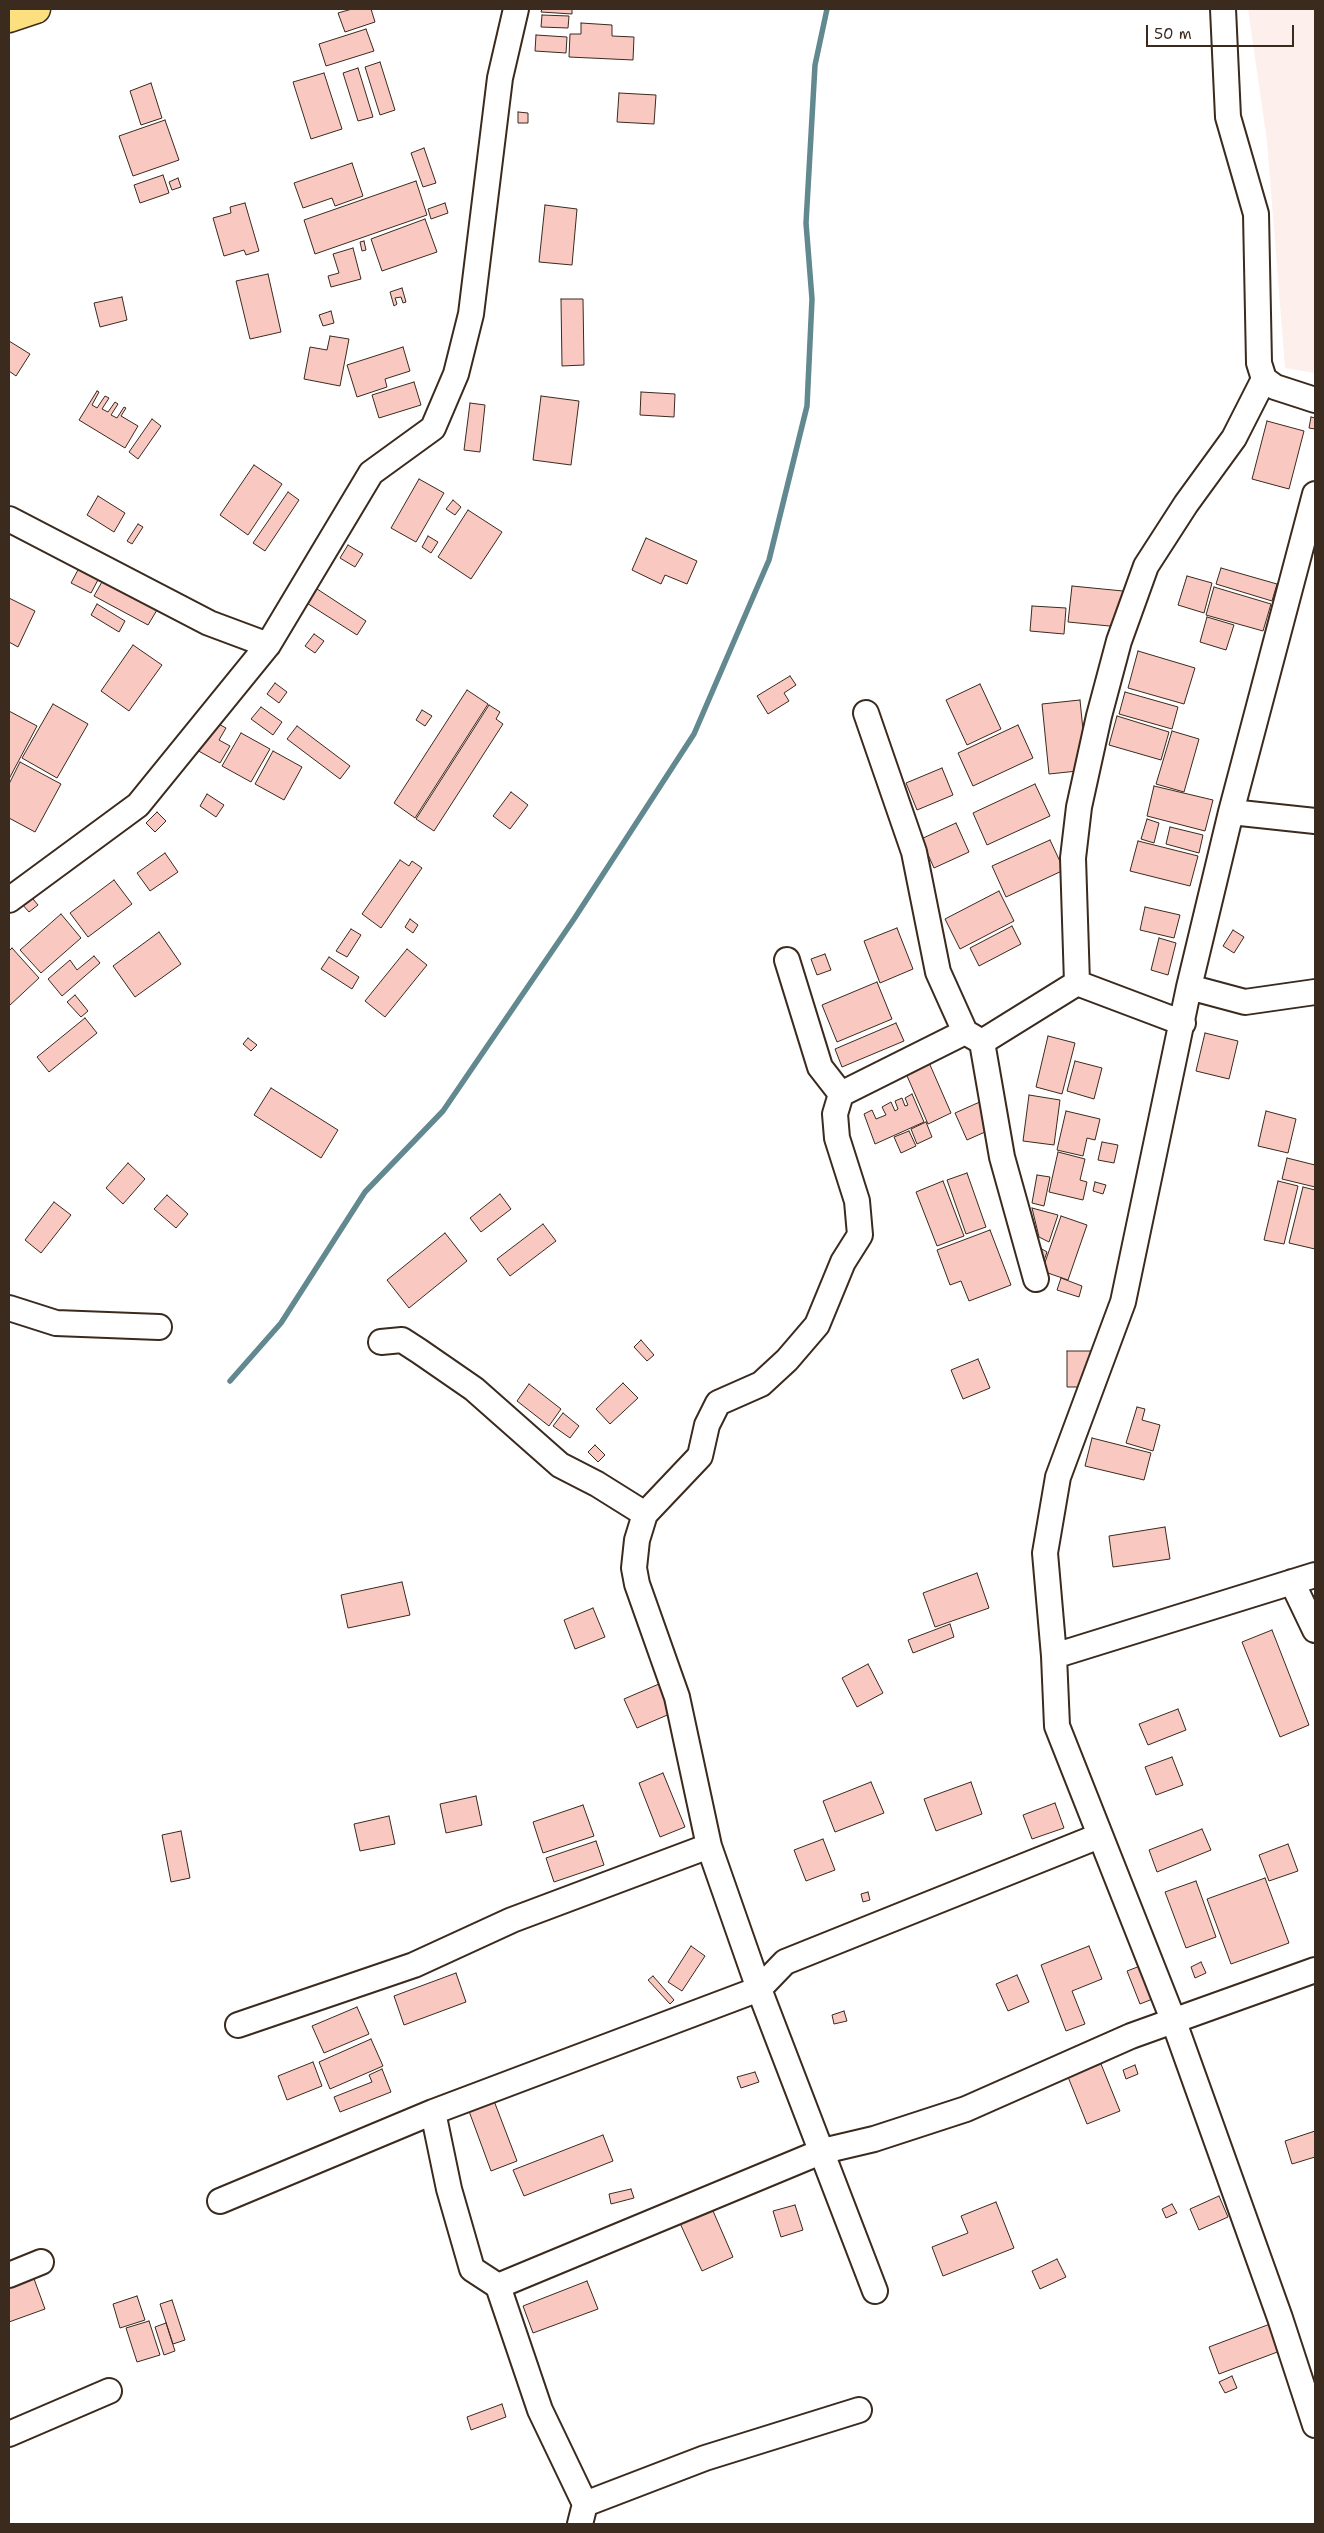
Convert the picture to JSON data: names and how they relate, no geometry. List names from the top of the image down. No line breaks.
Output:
{"scale_bar":"50 m"}
